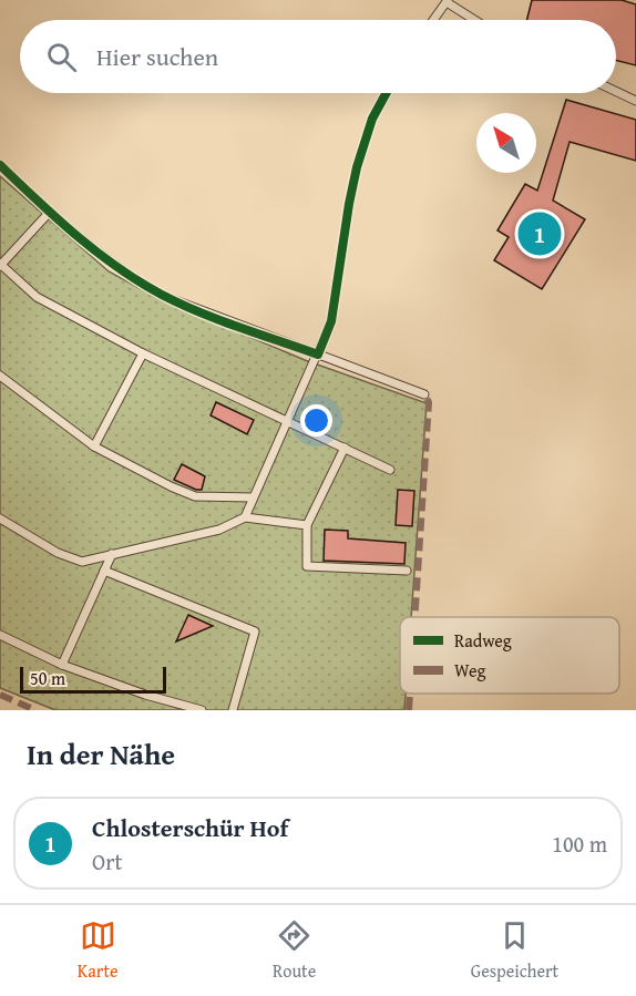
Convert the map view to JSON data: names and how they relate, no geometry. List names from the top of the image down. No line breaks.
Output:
{"legend":["Radweg","Weg"],"scale_bar":"50 m","north":"top left","page":{"search":"Hier suchen","pins":"1","scale":"50 m","heading":"In der Nähe","list":[{"mark":"1","name":"Chlosterschür Hof","note":"Ort","value":"100 m"}],"nav":["Karte","Route","Gespeichert"]}}
